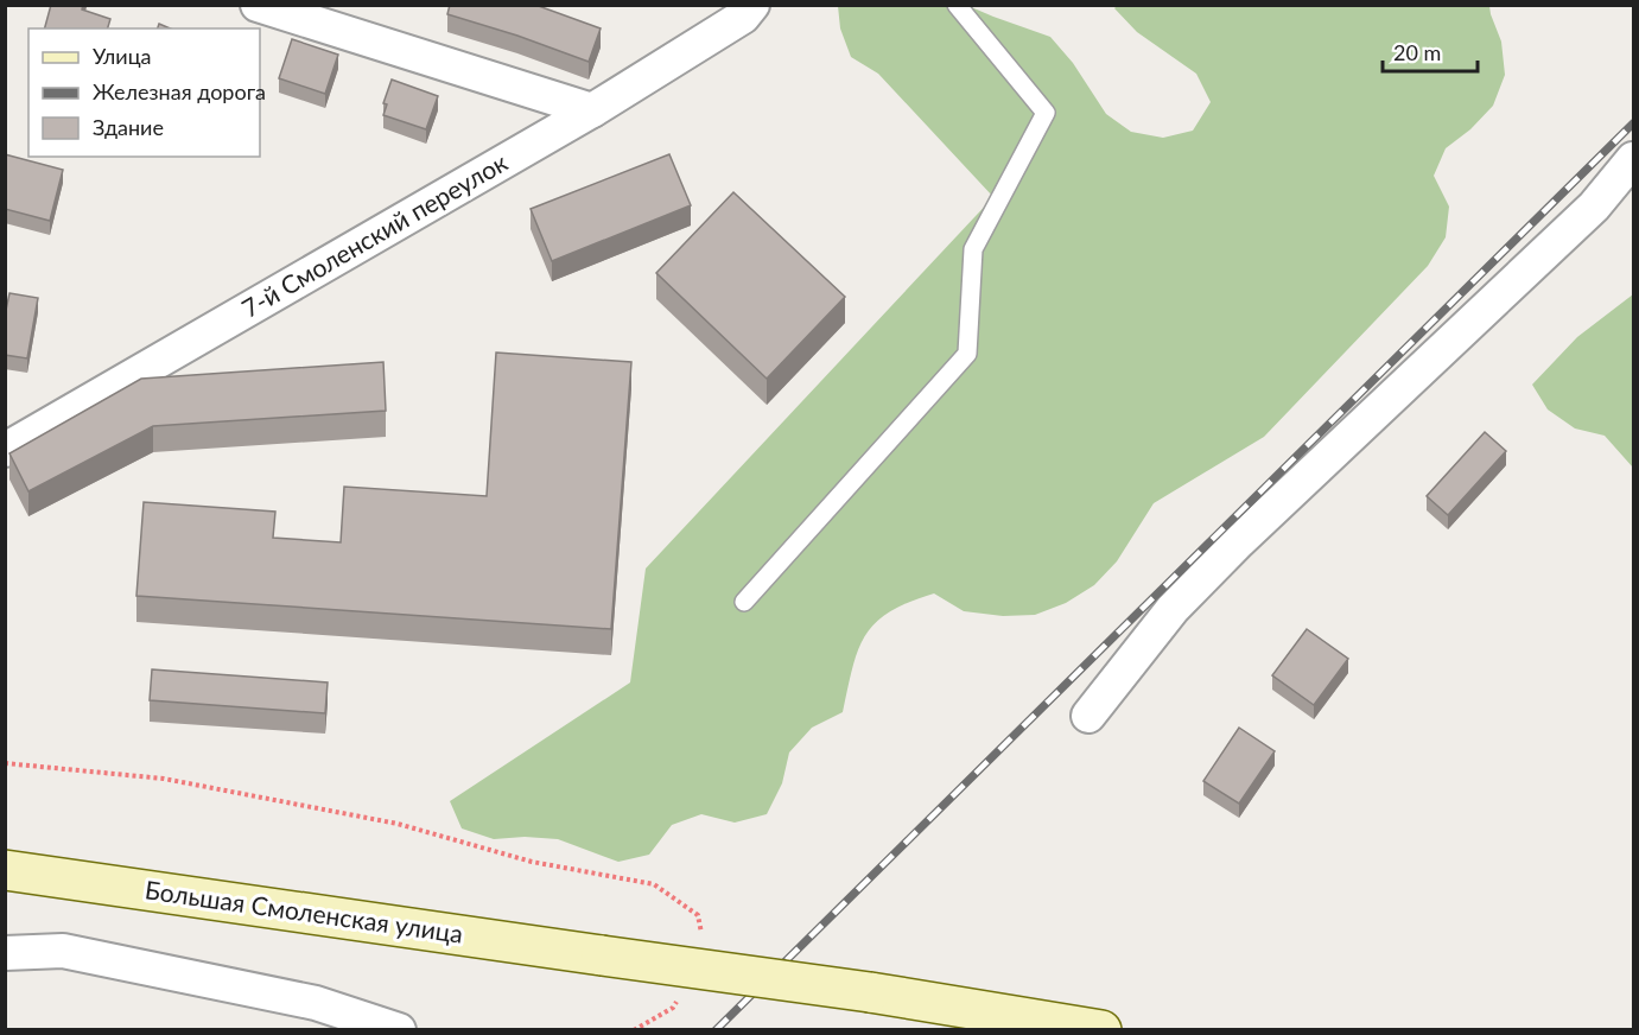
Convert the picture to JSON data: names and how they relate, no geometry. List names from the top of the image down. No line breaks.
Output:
{"streets":{"main road":["Большая Смоленская улица"],"street":["7-й Смоленский переулок"]},"legend":["Улица","Железная дорога","Здание"],"scale_bar":"20 m"}
